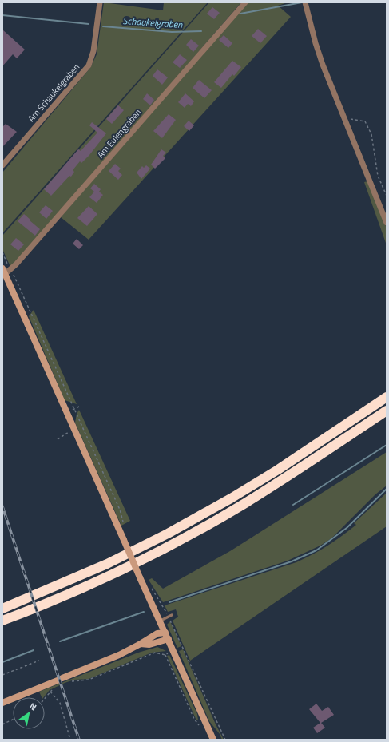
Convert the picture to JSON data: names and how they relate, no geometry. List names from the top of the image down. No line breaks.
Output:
{"streets":{"street":["Am Schaukelgraben","Am Eulengraben"]},"water":["Schaukelgraben"],"north":"top right"}
